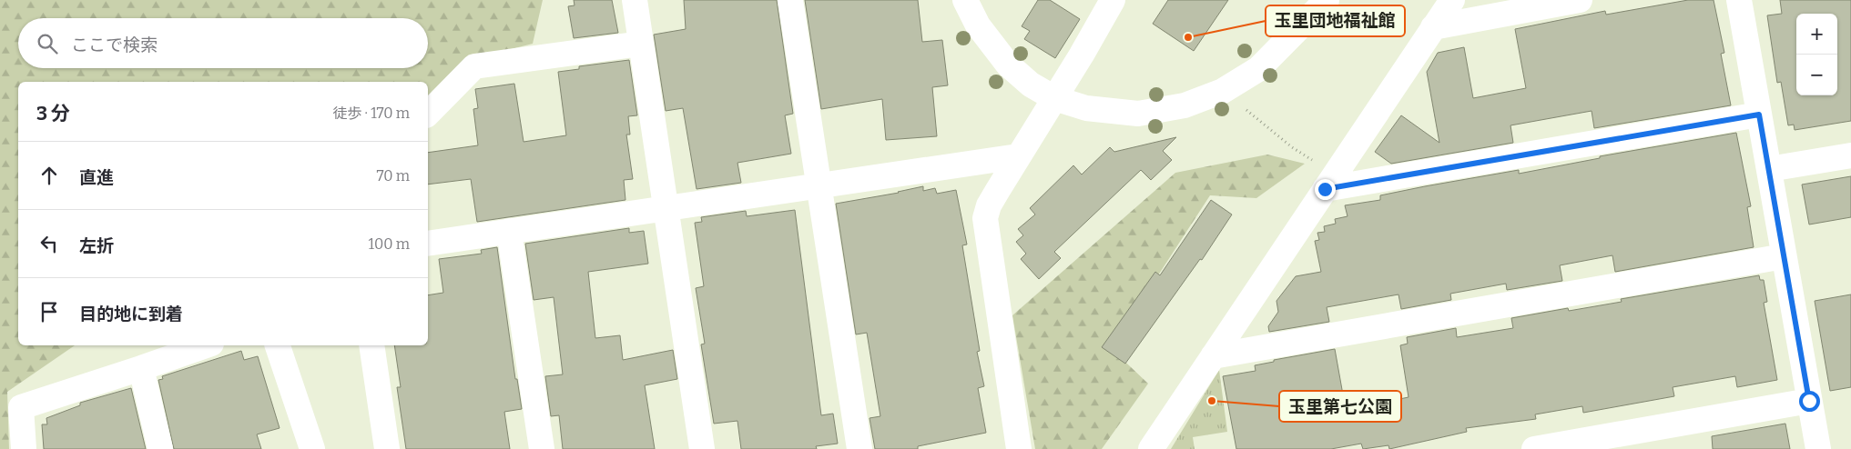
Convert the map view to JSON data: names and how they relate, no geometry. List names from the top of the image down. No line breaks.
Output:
{"places":["玉里団地福祉館","玉里第七公園"],"page":{"map_buttons":["+","−"],"search":"ここで検索","heading":["3 分","徒歩 · 170 m"],"list":[["直進","70 m"],["左折","100 m"],"目的地に到着"]}}
